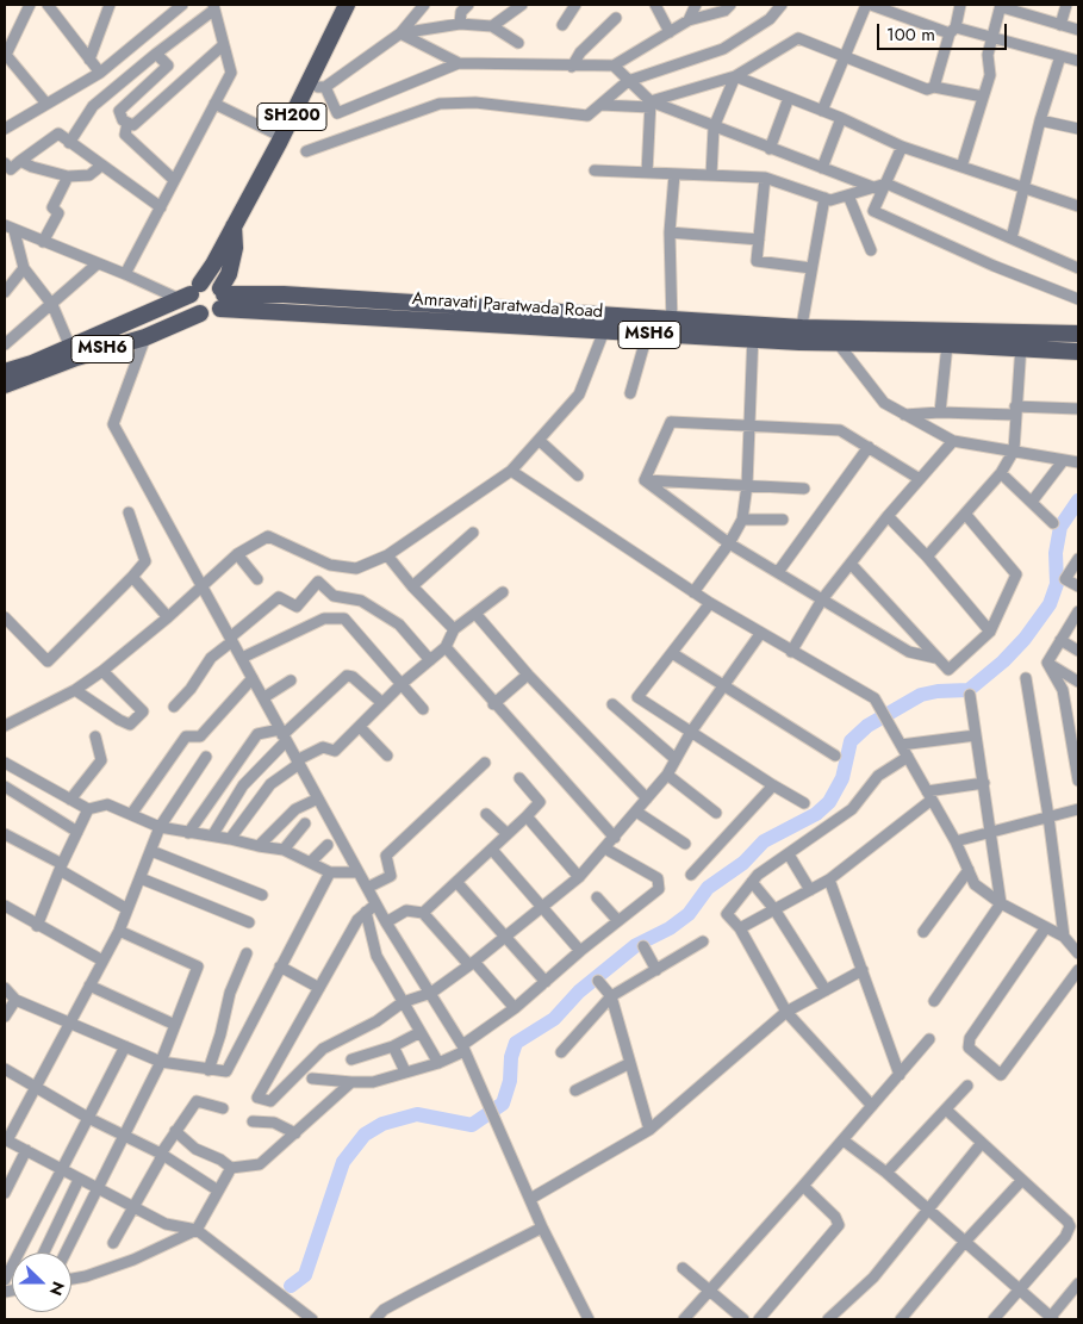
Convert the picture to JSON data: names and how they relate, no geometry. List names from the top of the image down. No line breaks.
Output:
{"streets":{"main road":["SH200","Amravati Paratwada Road","MSH6"]},"crossings":[["SH200","Amravati Paratwada Road"],["SH200","MSH6"],["Amravati Paratwada Road","MSH6"]],"scale_bar":"100 m","north":"right"}
